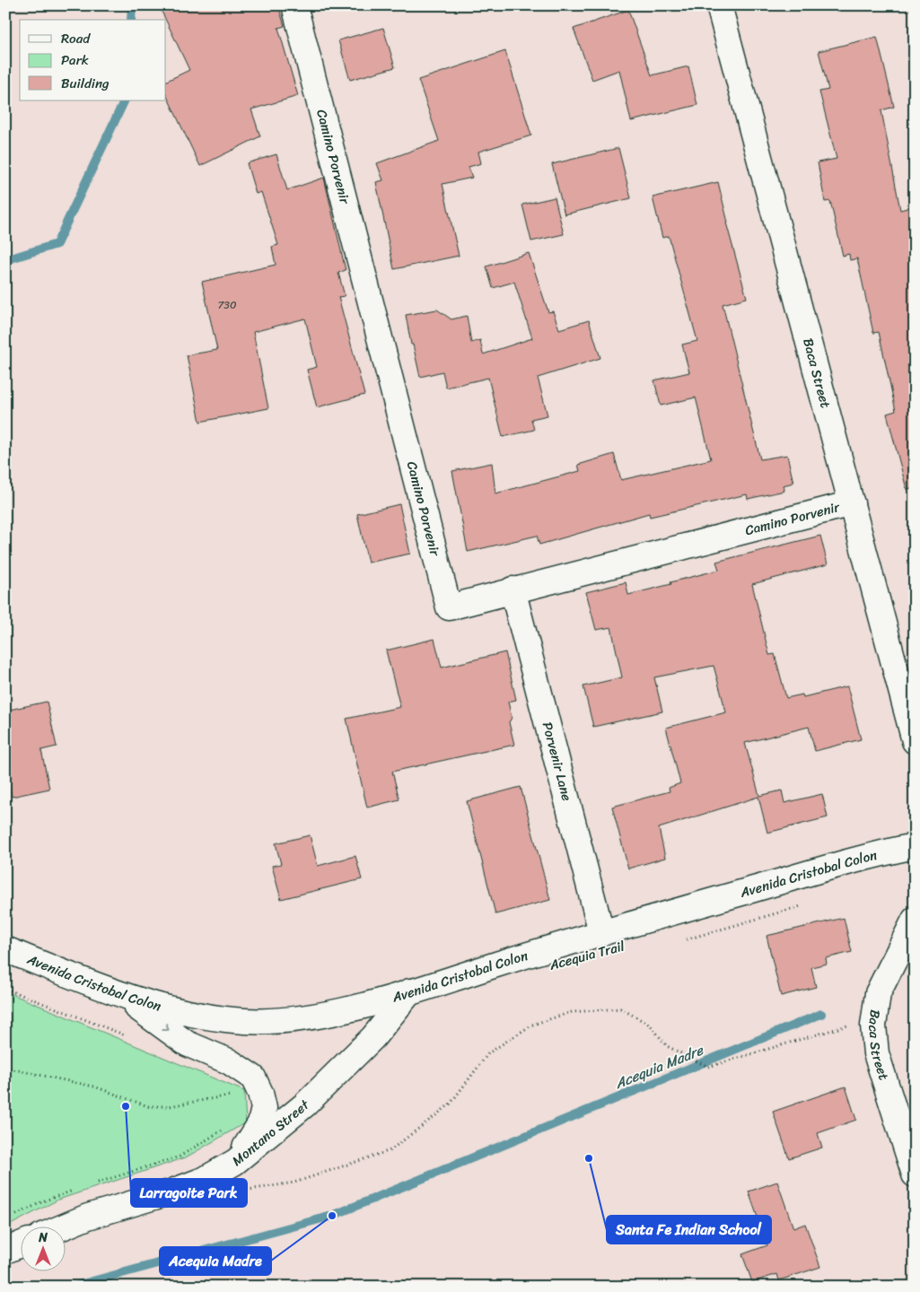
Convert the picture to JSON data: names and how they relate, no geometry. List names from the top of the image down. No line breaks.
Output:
{"streets":{"street":["Camino Porvenir","Baca Street","Porvenir Lane","Avenida Cristobal Colon","Montano Street"]},"crossings":[["Camino Porvenir","Baca Street"],["Camino Porvenir","Porvenir Lane"],["Porvenir Lane","Avenida Cristobal Colon"],["Avenida Cristobal Colon","Montano Street"]],"water":["Acequia Madre"],"places":["Larragoite Park","Santa Fe Indian School","Acequia Madre"],"house_numbers":["730"],"legend":["Road","Park","Building"],"north":"top"}
